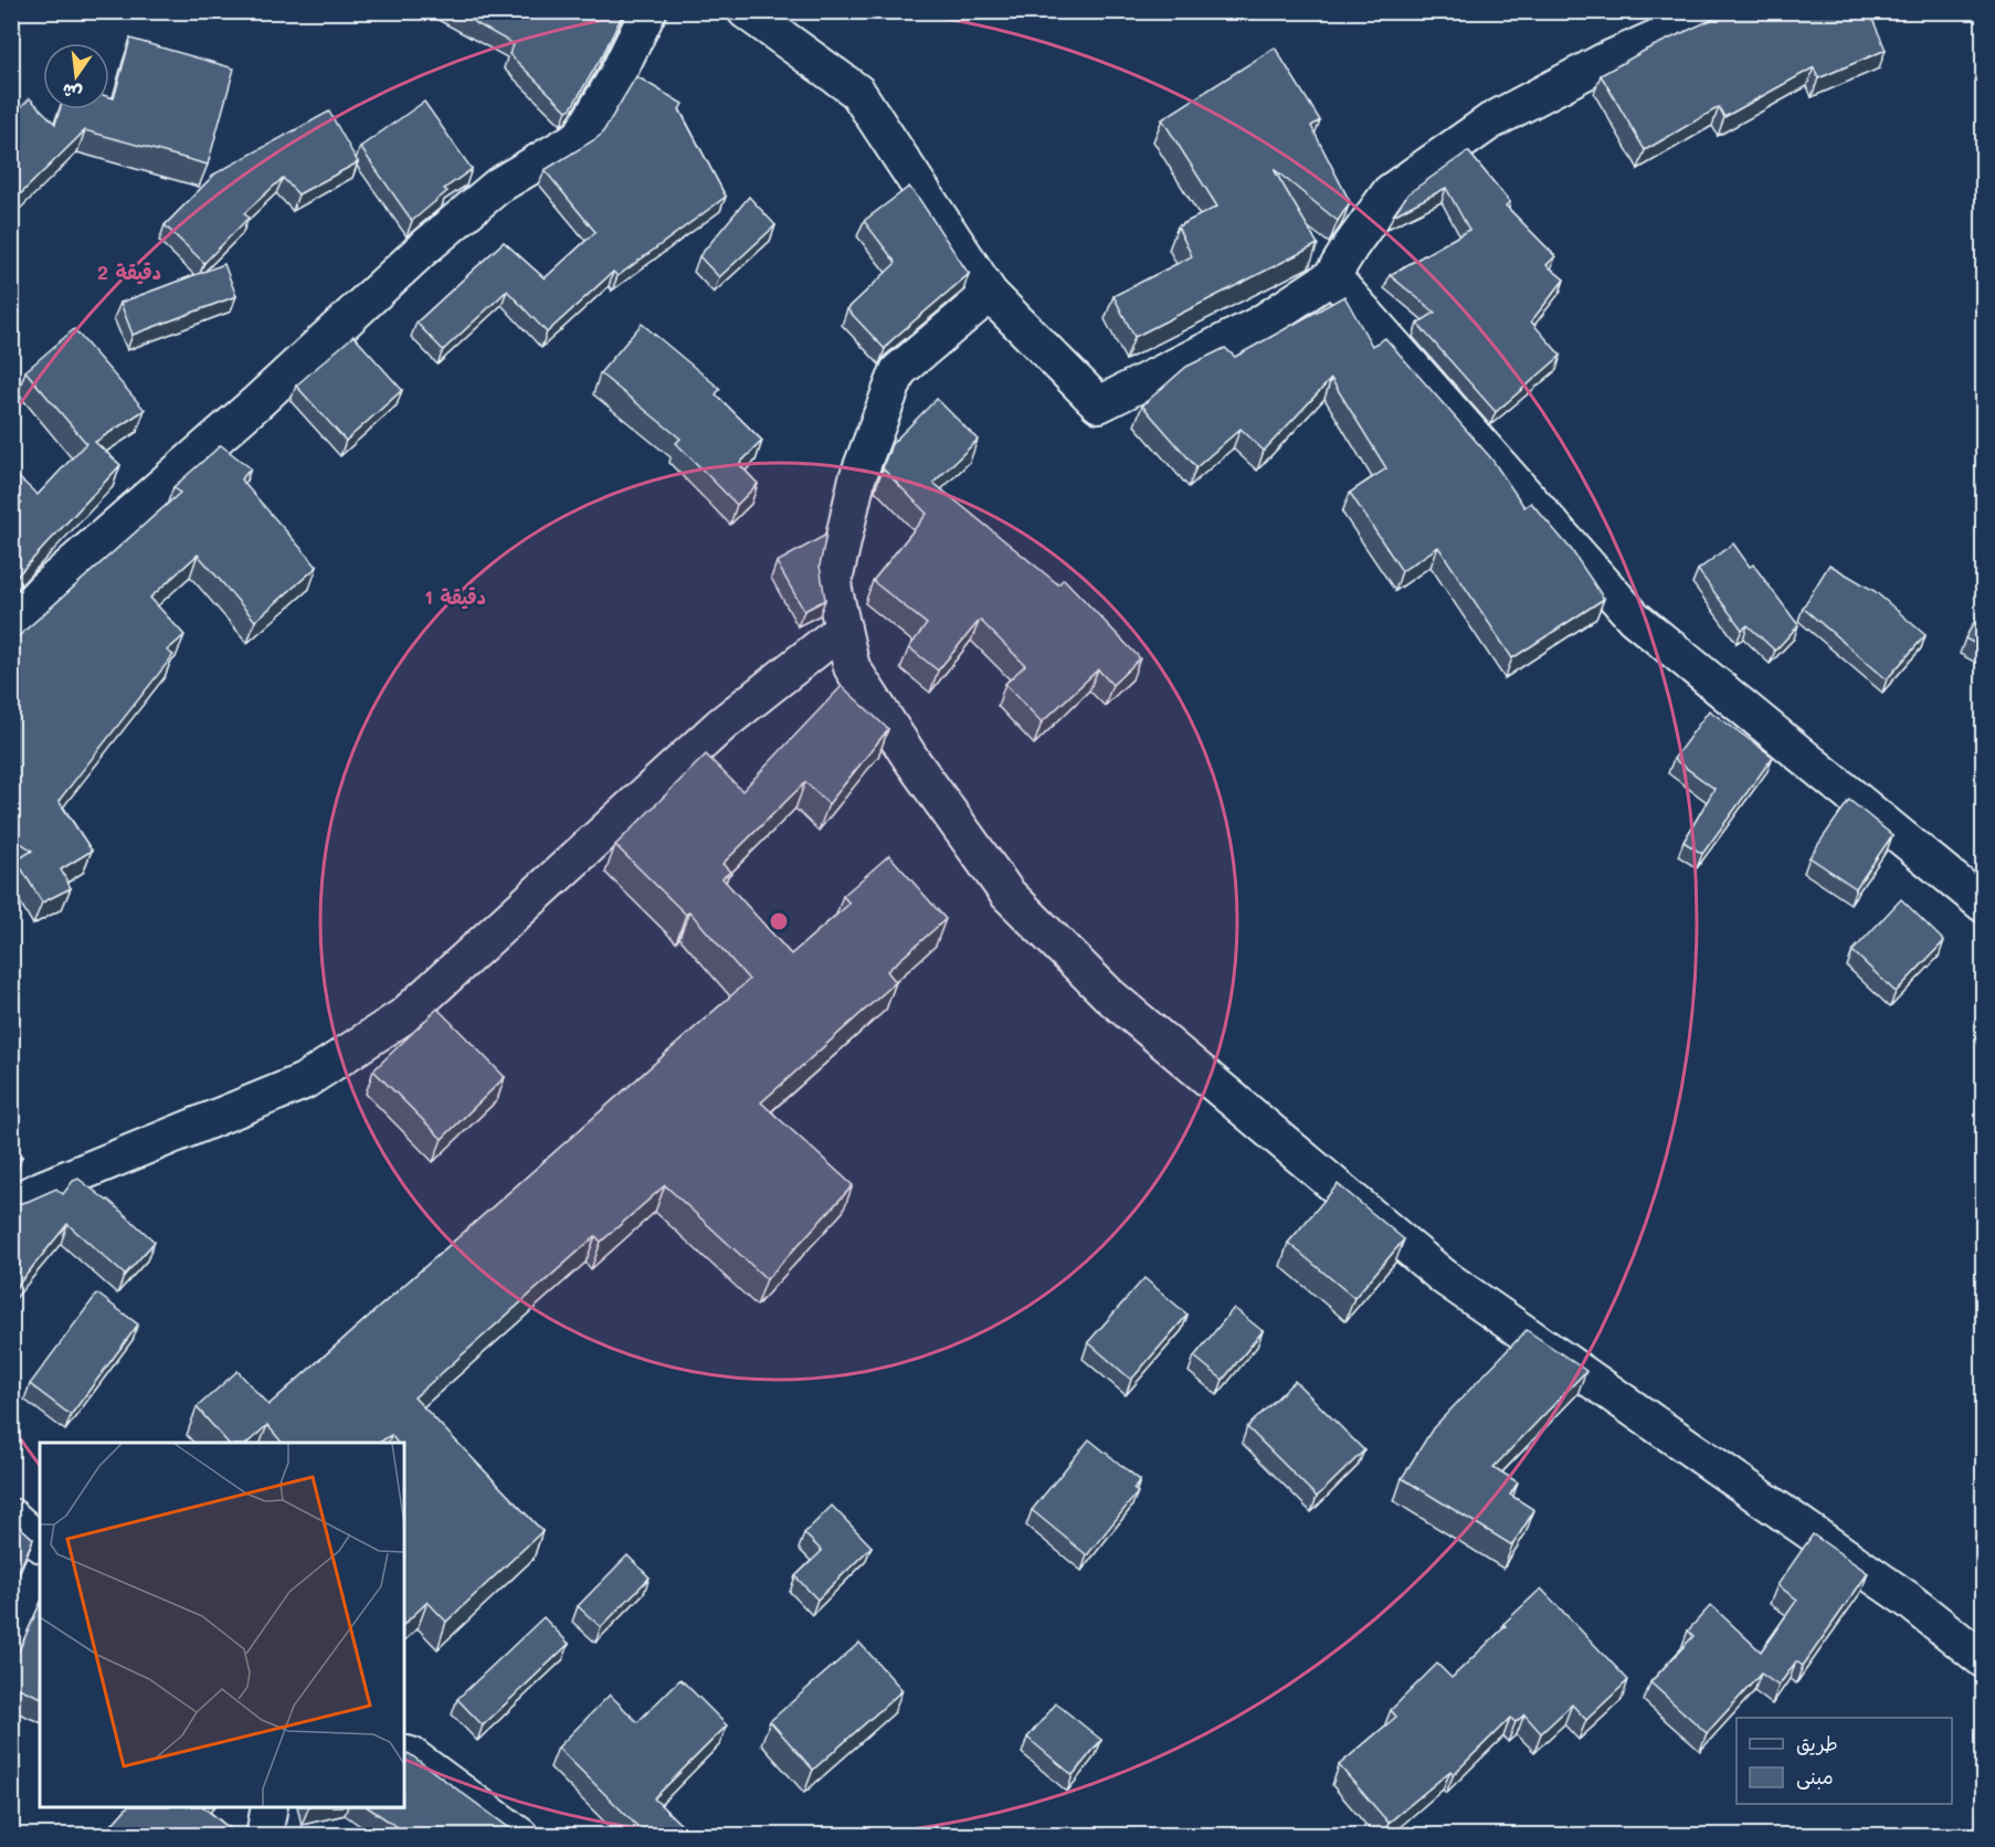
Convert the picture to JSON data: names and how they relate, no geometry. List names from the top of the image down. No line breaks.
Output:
{"legend":["طريق","مبنى"],"north":"bottom","rings":["2 دقيقة","1 دقيقة"]}
